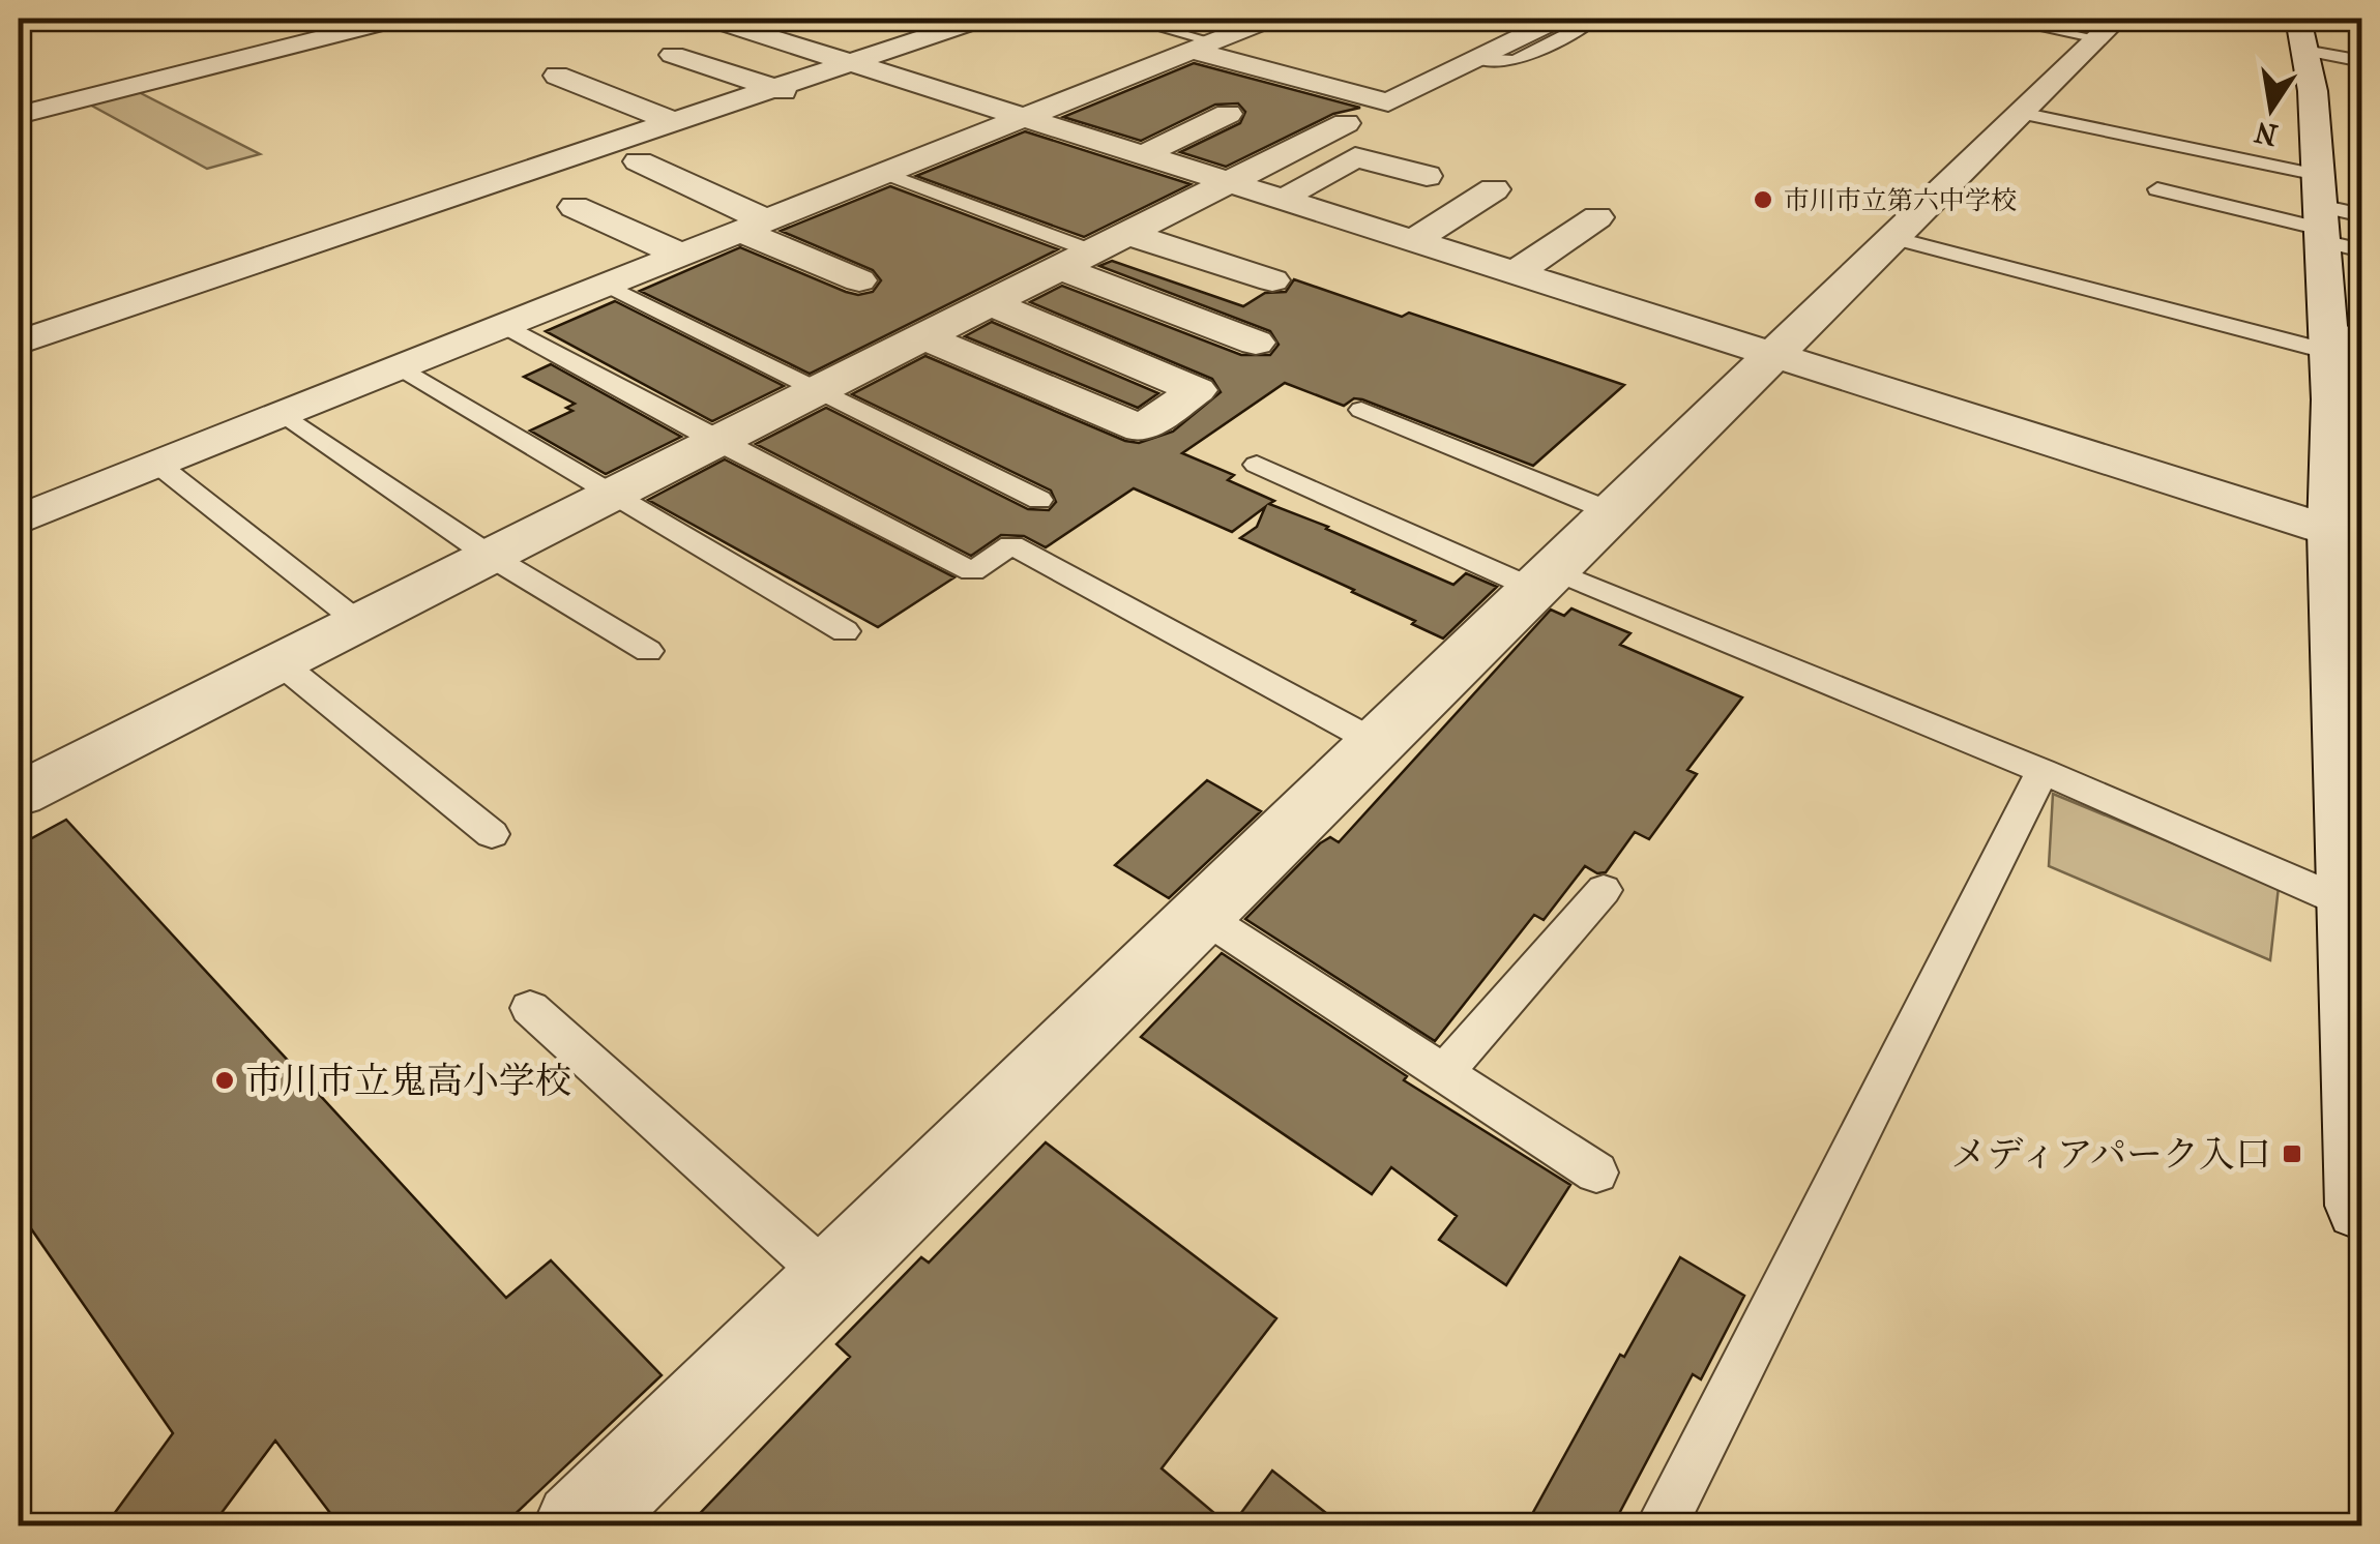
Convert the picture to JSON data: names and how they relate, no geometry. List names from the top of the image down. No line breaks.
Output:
{"places":{"other":["市川市立第六中学校","市川市立鬼高小学校"],"transit":["メディアパーク入口"]},"north":"bottom"}
